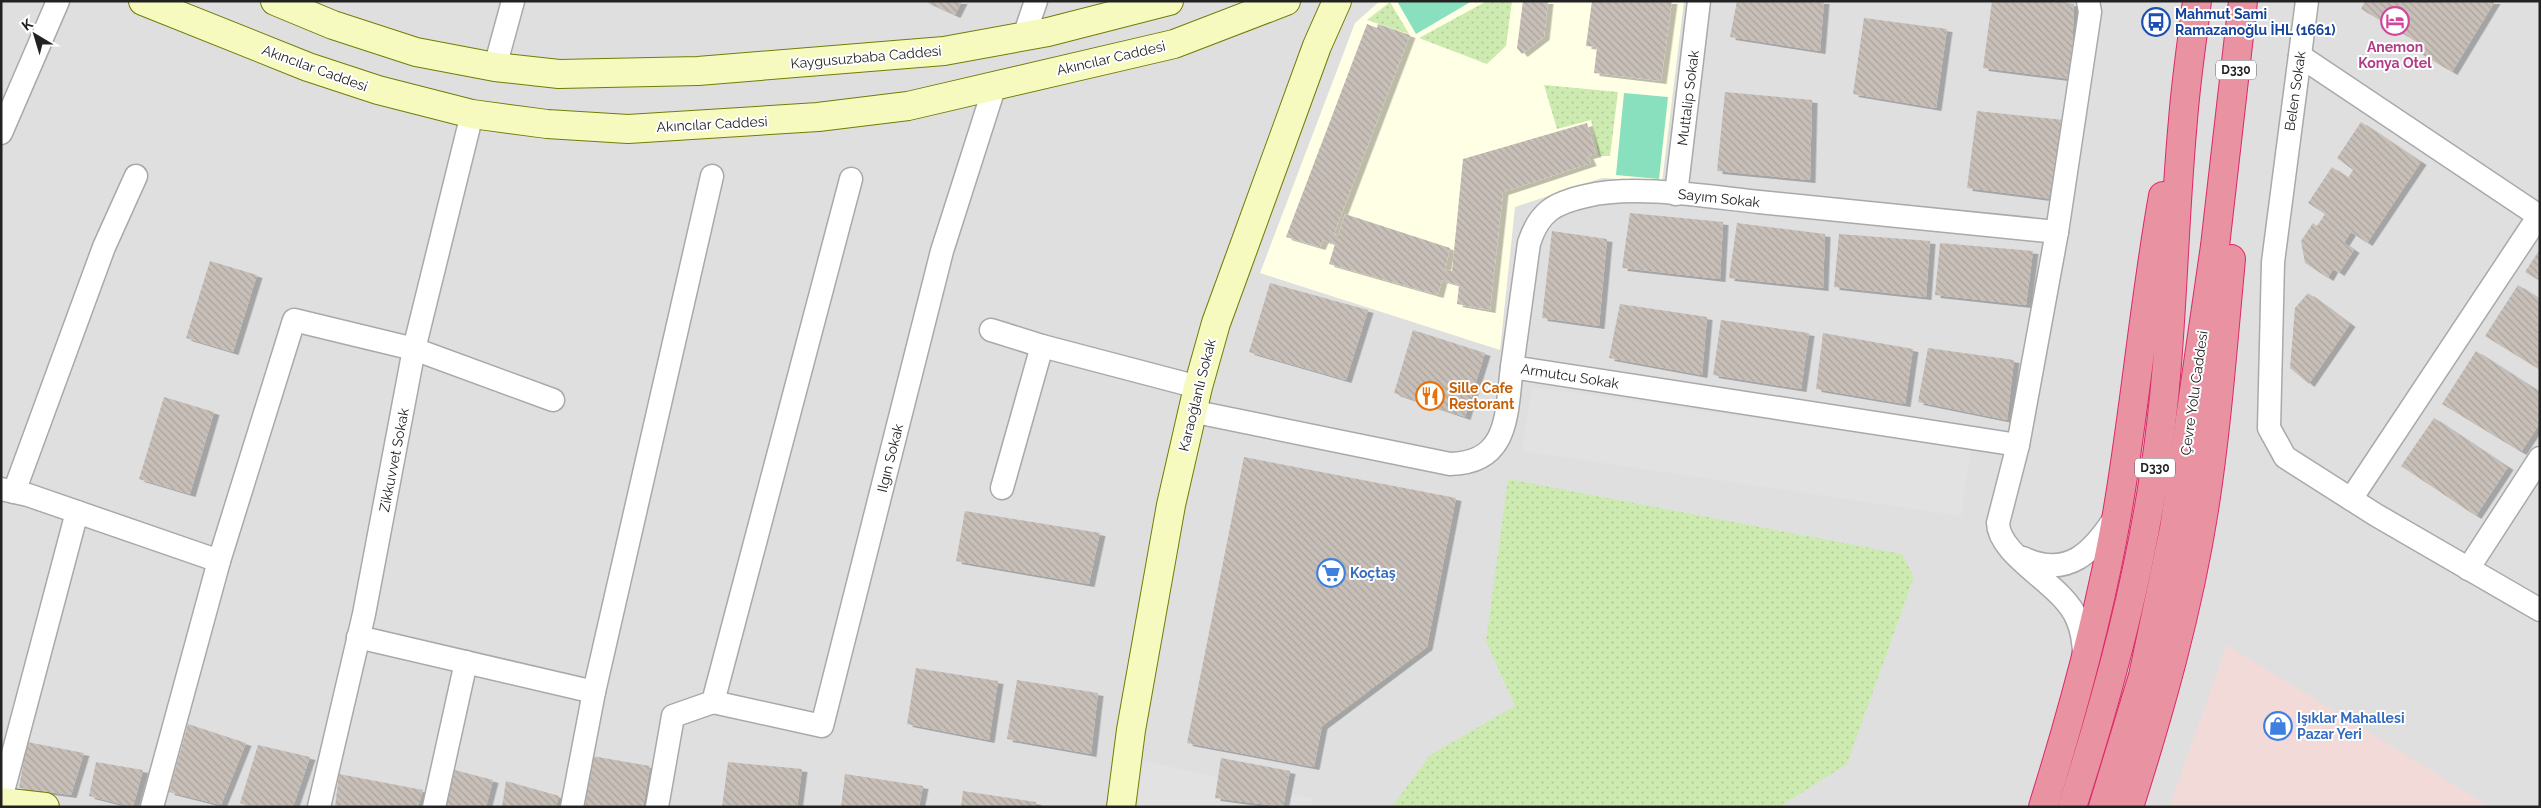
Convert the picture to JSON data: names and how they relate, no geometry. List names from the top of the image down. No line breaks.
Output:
{"streets":{"highway":["D330","Çevre Yolu Caddesi"],"main road":["Kaygusuzbaba Caddesi","Akıncılar Caddesi","Karaoğlanlı Sokak"],"street":["Belen Sokak","Muttalip Sokak","Sayım Sokak","Armutcu Sokak","Ilgın Sokak","Zikkuvvet Sokak"]},"crossings":[["Akıncılar Caddesi","Ilgın Sokak"],["Akıncılar Caddesi","Zikkuvvet Sokak"],["Muttalip Sokak","Sayım Sokak"],["Sayım Sokak","Armutcu Sokak"],["Armutcu Sokak","Karaoğlanlı Sokak"]],"places":{"hotel":["Anemon Konya Otel"],"bus stop":["Mahmut Sami Ramazanoğlu İHL (1661)"],"restaurant":["Sille Cafe Restorant"],"supermarket":["Koçtaş"],"shop":["Işıklar Mahallesi Pazar Yeri"]},"north":"top left"}
